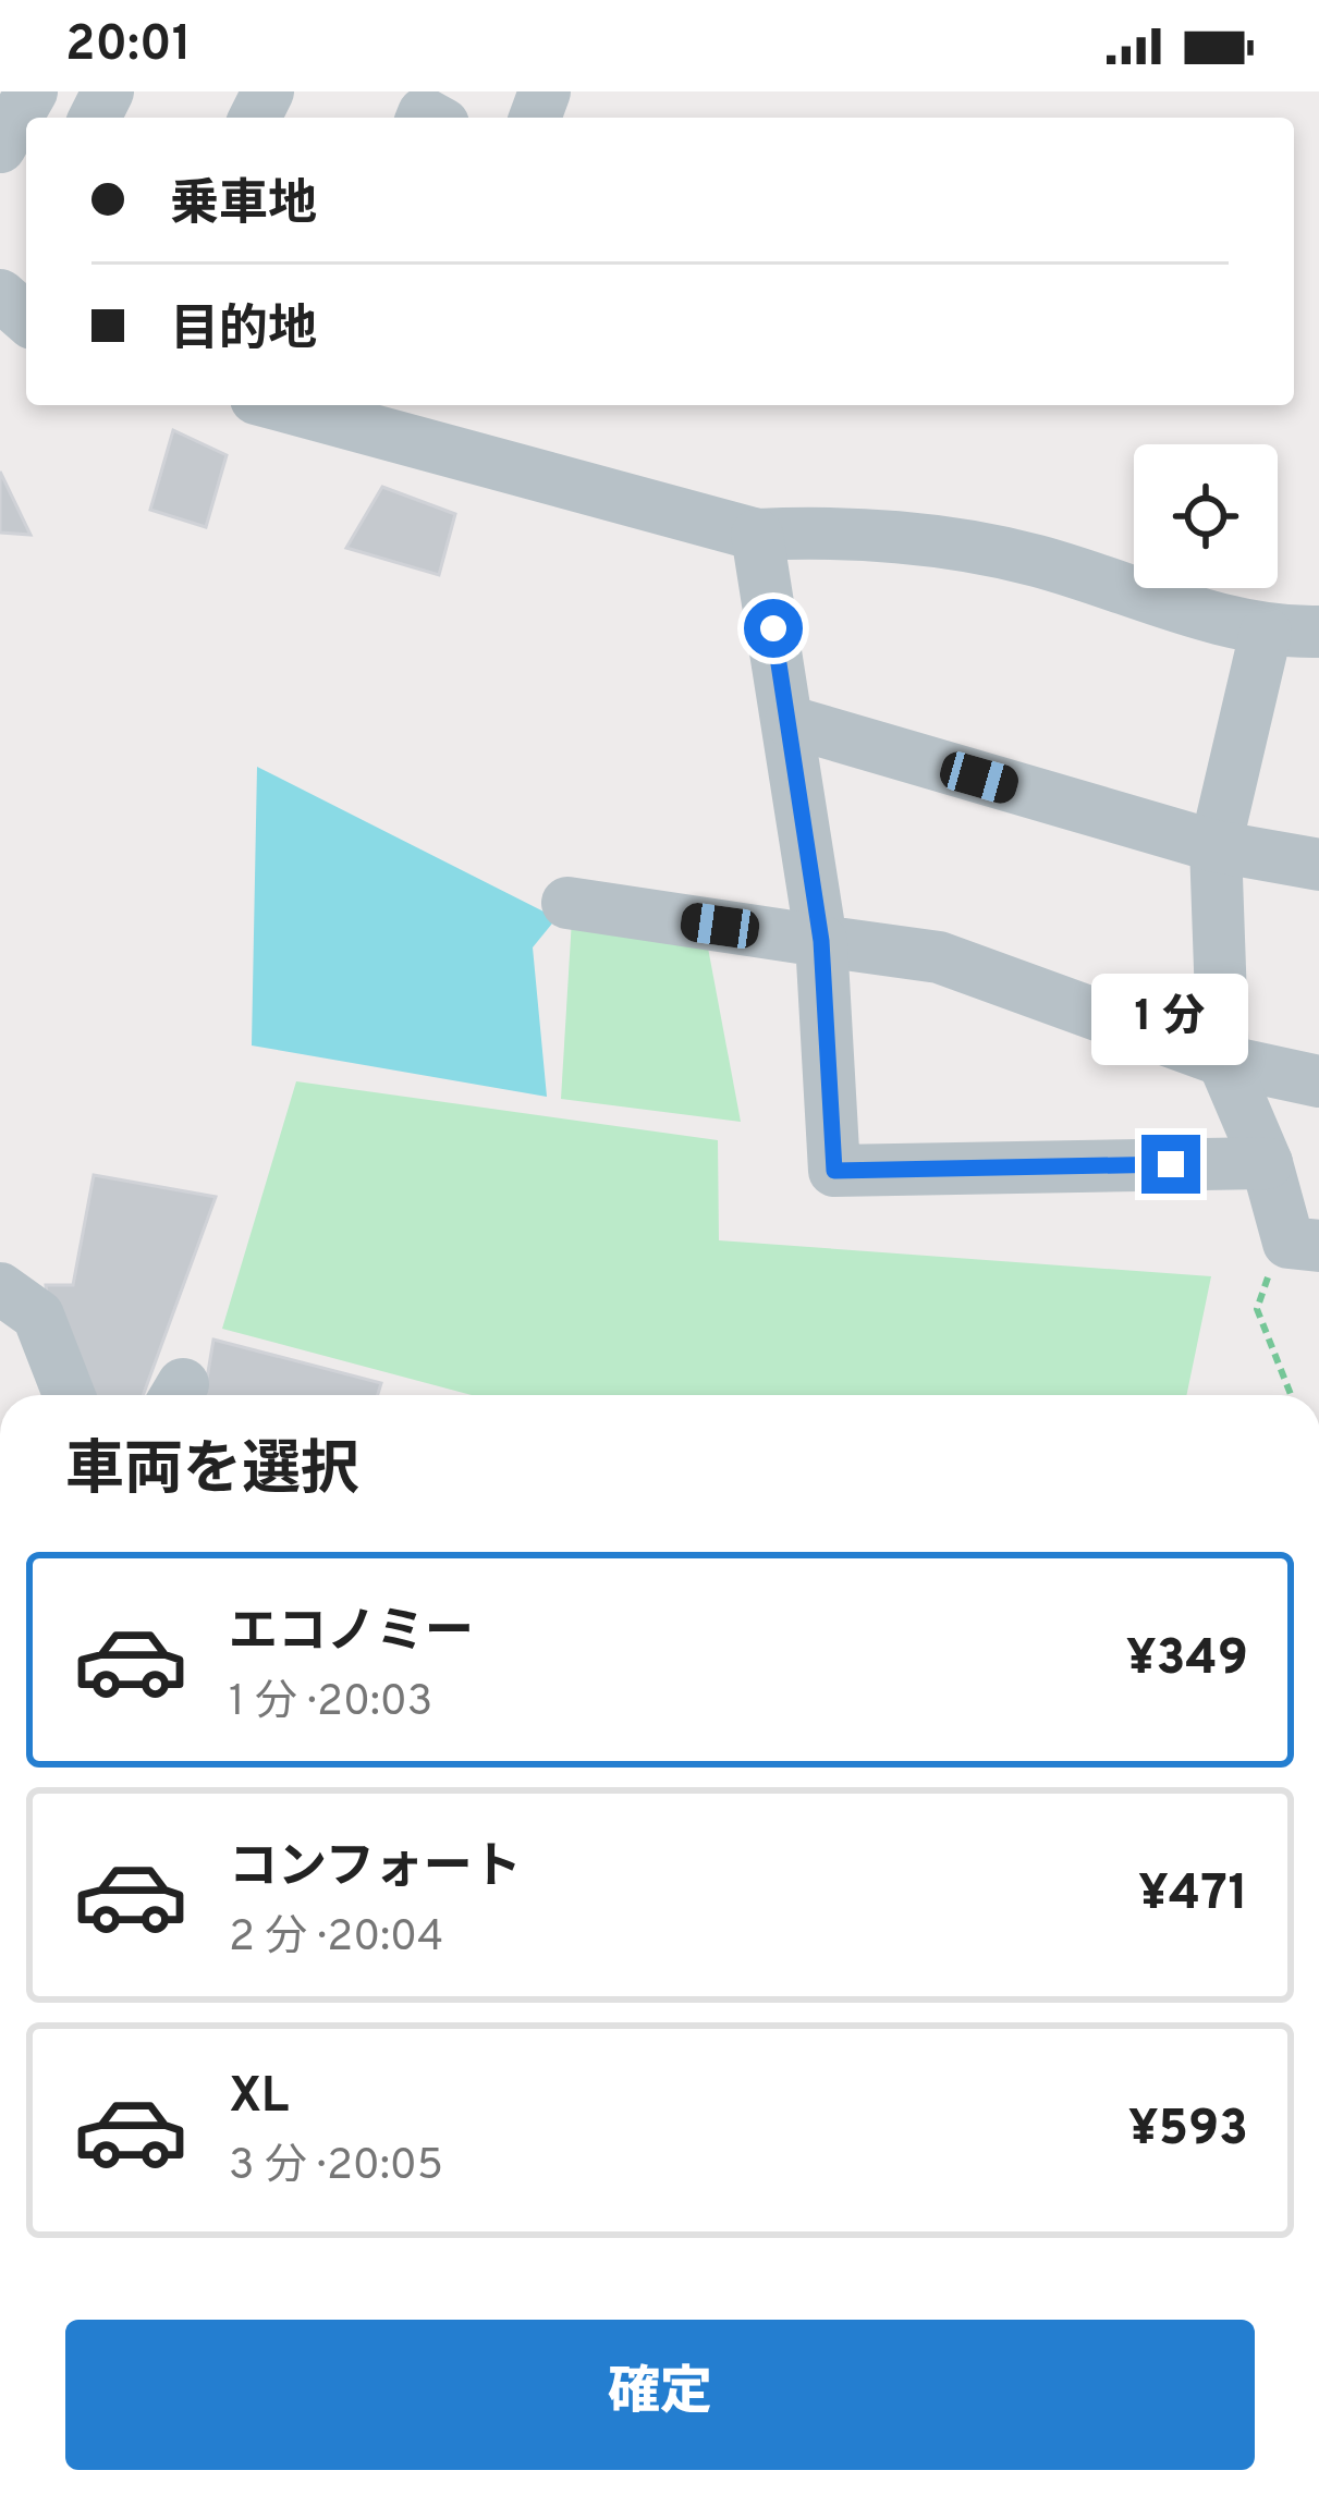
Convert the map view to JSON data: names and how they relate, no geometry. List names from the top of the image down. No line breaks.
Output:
{"page":{"status":"20:01","banner":["乗車地","目的地"],"bubble":"1 分","heading":"車両を選択","list":[{"name":"エコノミー","note":"1 分 · 20:03","value":"¥349"},{"name":"コンフォート","note":"2 分 · 20:04","value":"¥471"},{"name":"XL","note":"3 分 · 20:05","value":"¥593"}],"buttons":"確定"}}
